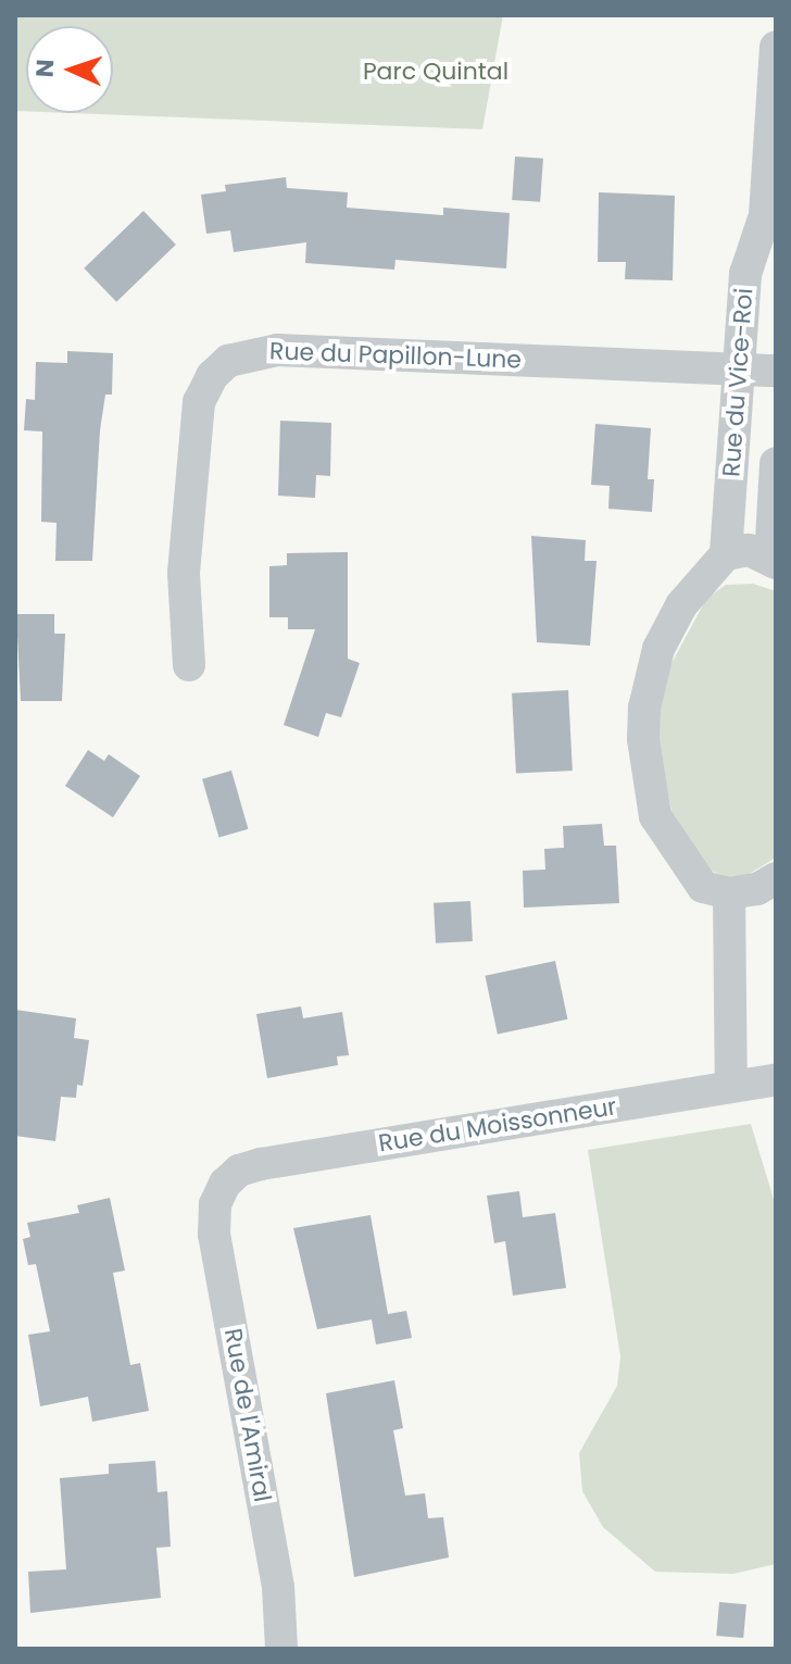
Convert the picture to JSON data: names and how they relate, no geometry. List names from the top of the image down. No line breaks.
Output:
{"streets":{"street":["Rue du Papillon-Lune","Rue du Vice-Roi","Rue du Moissonneur","Rue de l'Amiral"]},"crossings":[["Rue du Papillon-Lune","Rue du Vice-Roi"],["Rue du Moissonneur","Rue de l'Amiral"]],"parks":["Parc Quintal"],"north":"left"}
